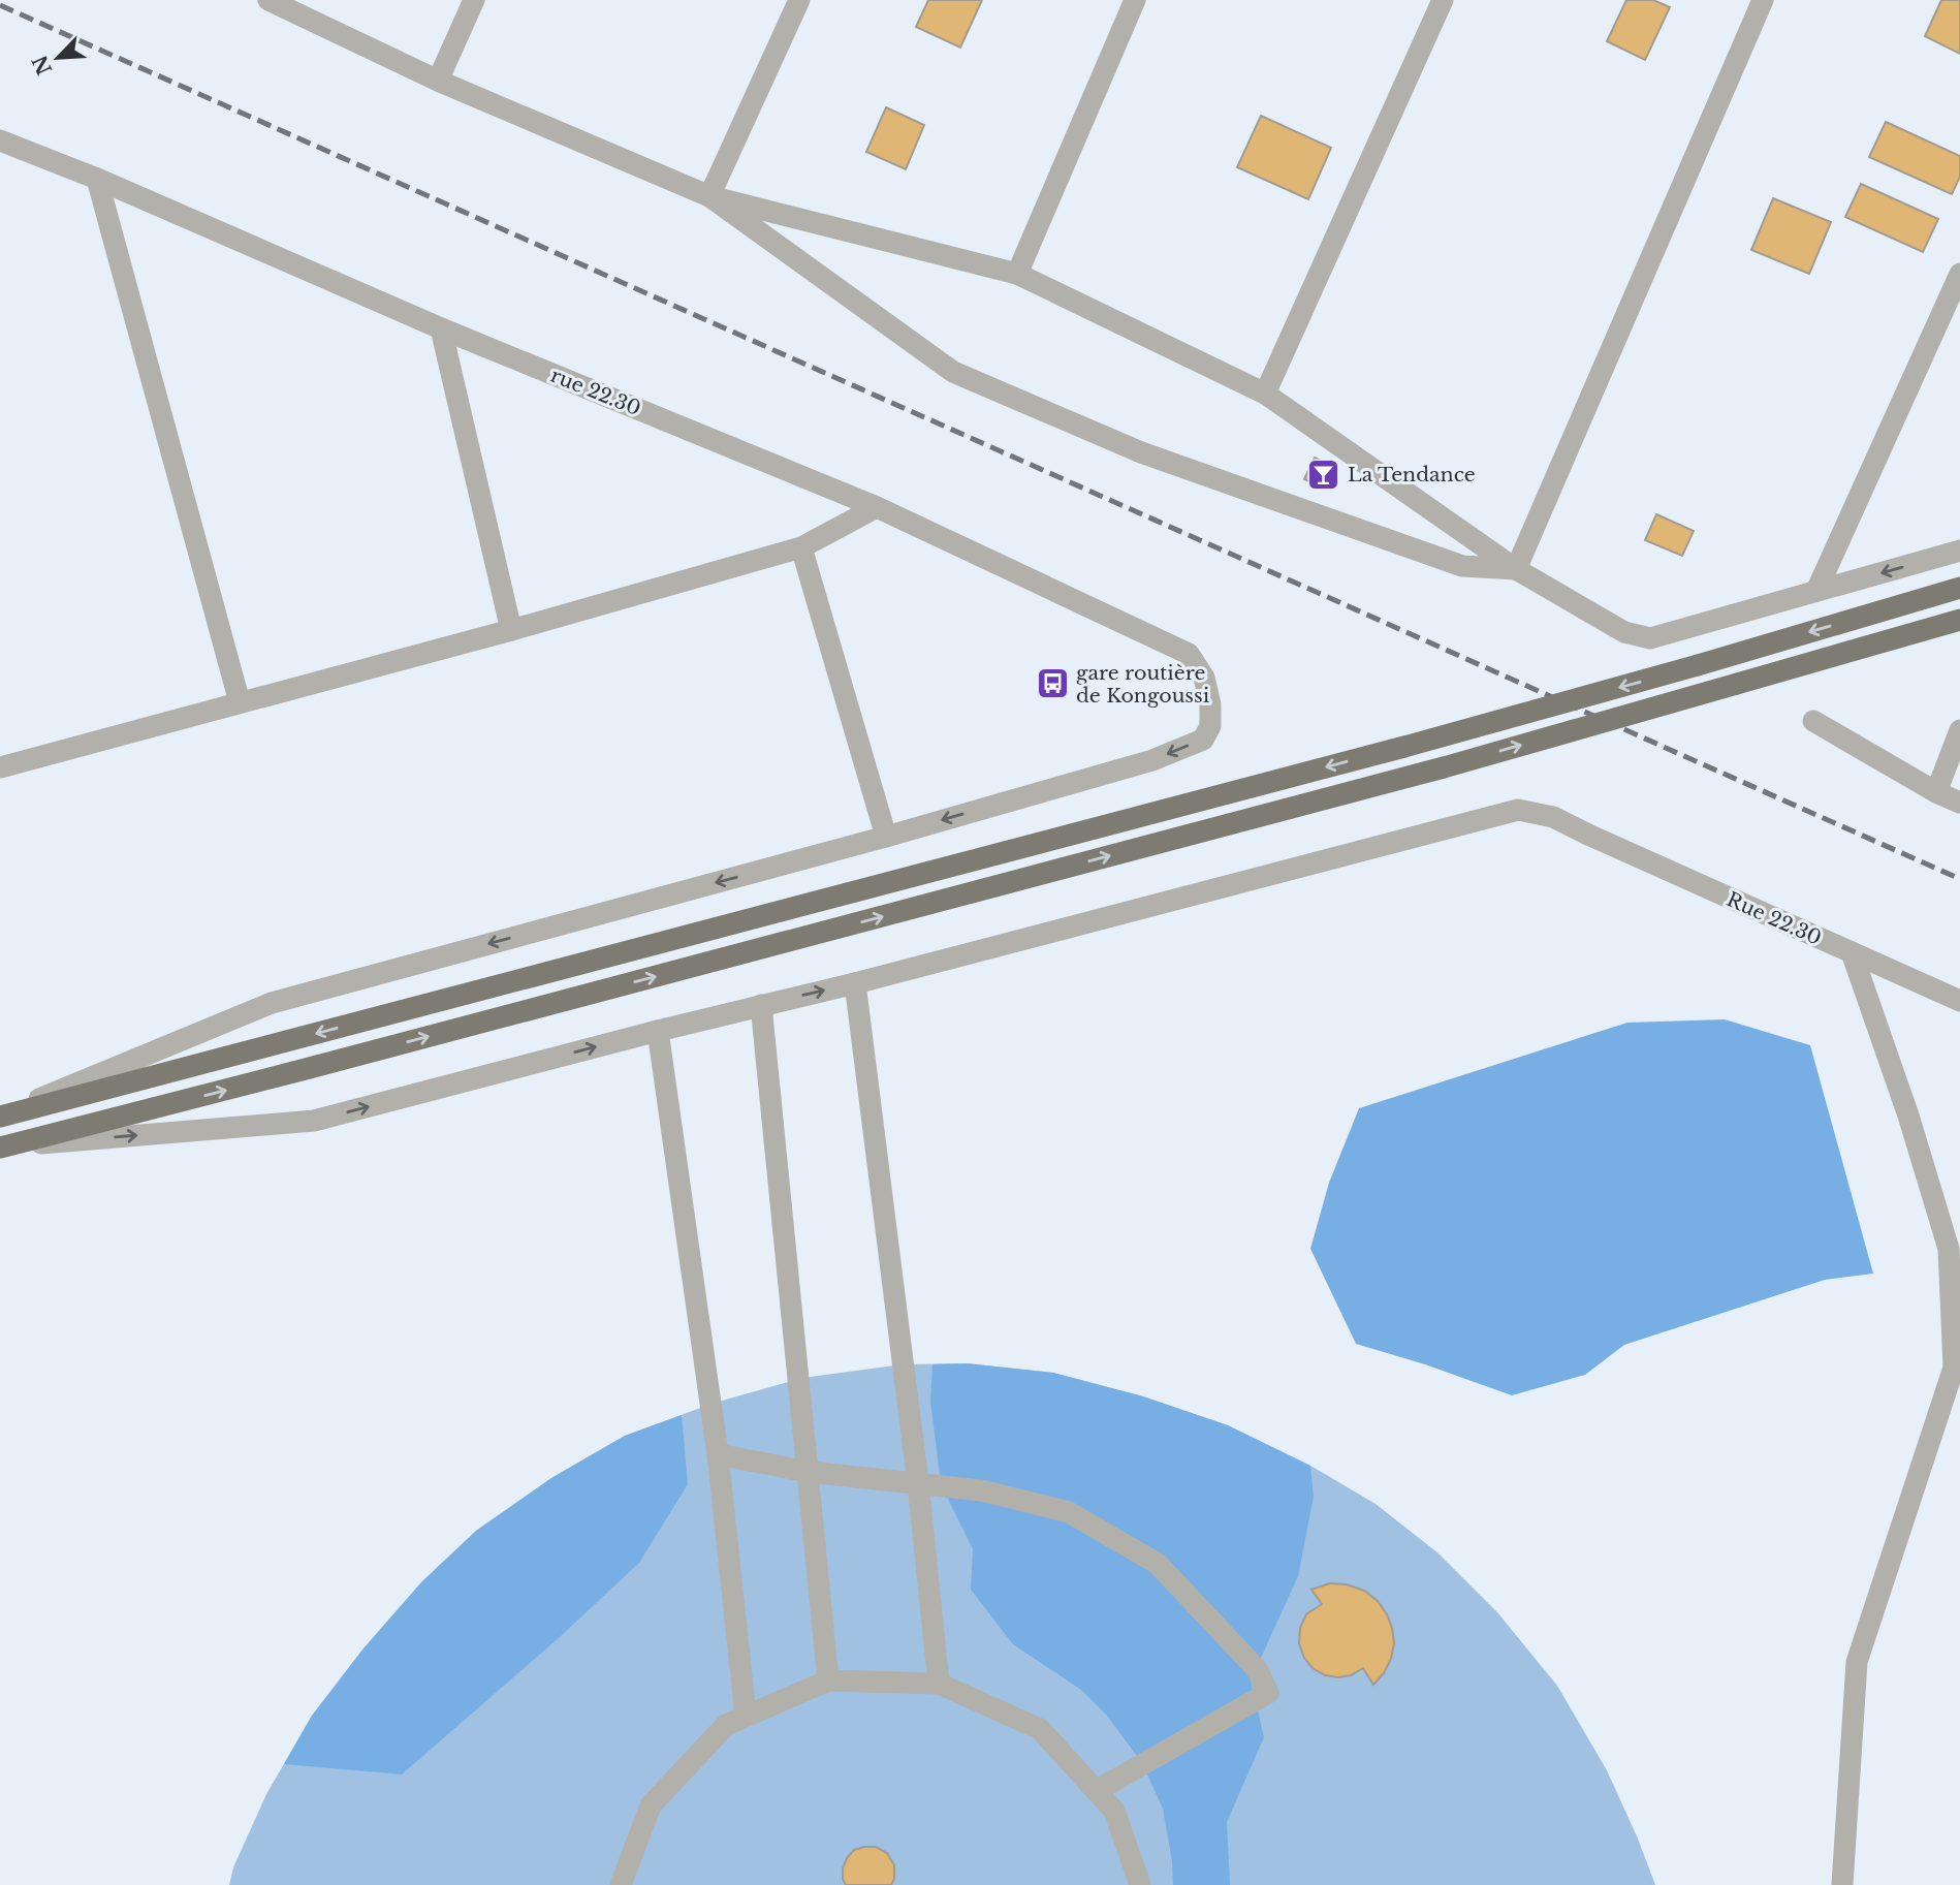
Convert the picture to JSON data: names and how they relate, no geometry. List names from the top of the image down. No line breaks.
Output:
{"streets":{"street":["rue 22.30","Rue 22.30"]},"places":{"bar":["La Tendance"],"bus stop":["gare routière de Kongoussi"]},"north":"bottom left"}
